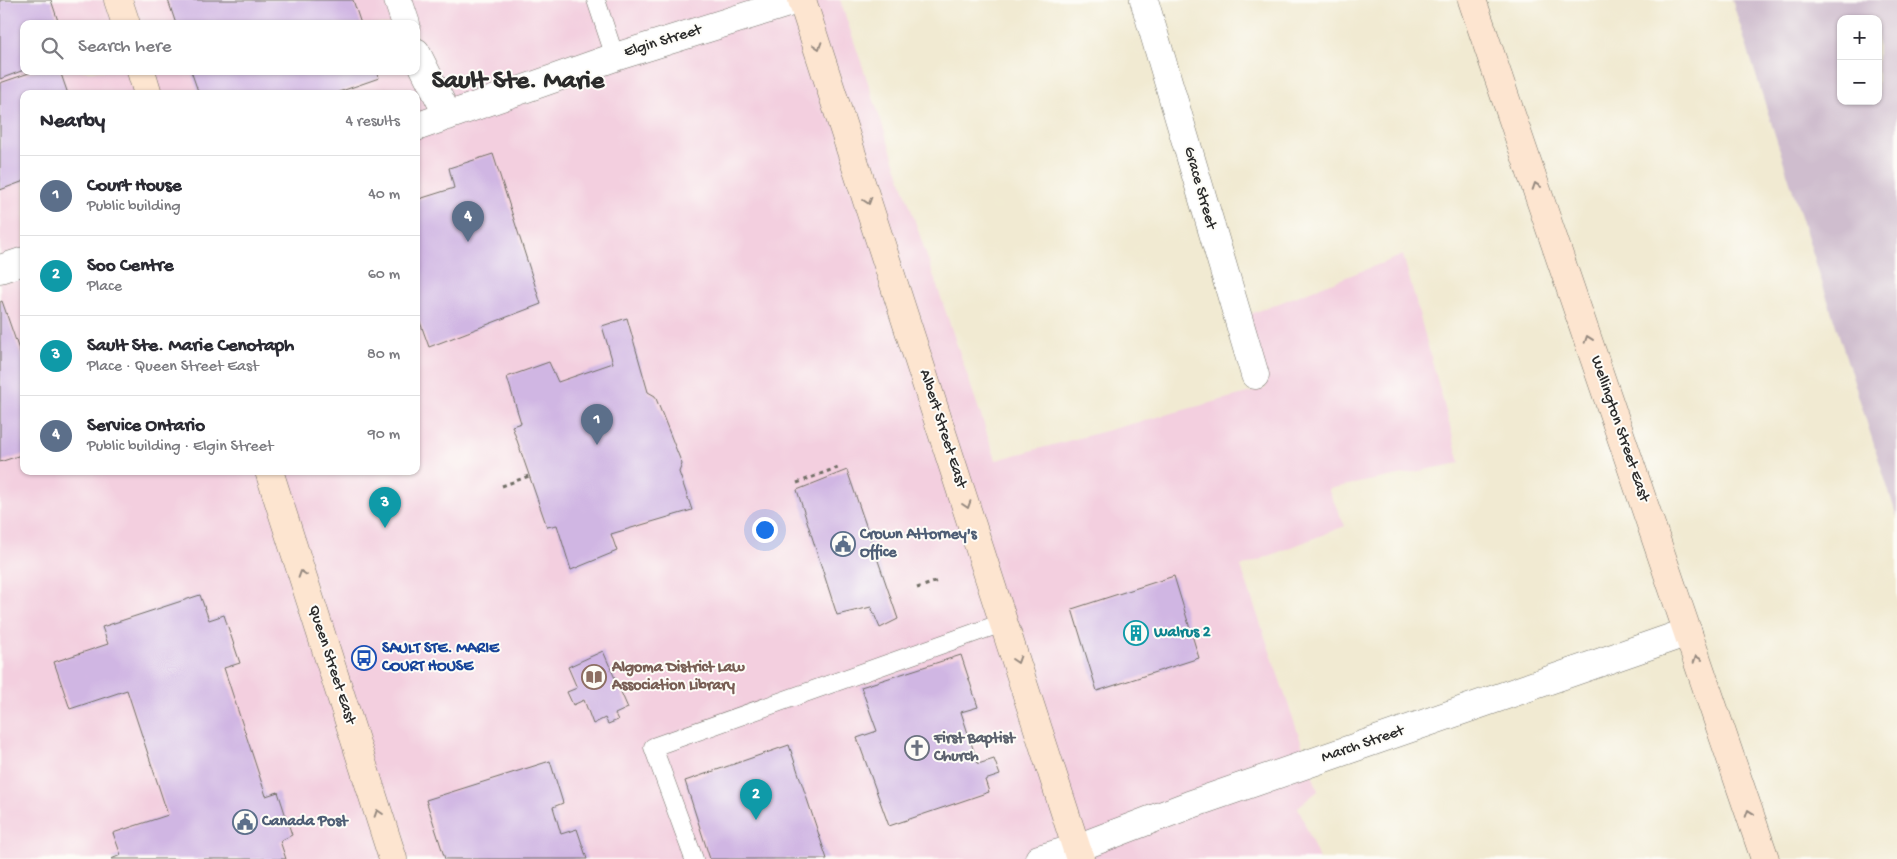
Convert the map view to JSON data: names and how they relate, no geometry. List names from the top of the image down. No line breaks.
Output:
{"streets":{"main road":["Albert Street East","Wellington Street East","Queen Street East"],"street":["Elgin Street","Grace Street","March Street"]},"crossings":[["Albert Street East","March Street"],["Wellington Street East","March Street"]],"one_way":["Albert Street East","Wellington Street East","Queen Street East"],"districts":["Sault Ste. Marie"],"places":{"public building":["Crown Attorney's Office","Canada Post"],"building":["Walrus 2"],"bus stop":["SAULT STE. MARIE COURT HOUSE"],"library":["Algoma District Law Association Library"],"church":["First Baptist Church"]},"page":{"map_buttons":["+","−"],"search":"Search here","heading":["Nearby","4 results"],"list":[{"mark":"1","name":"Court House","note":"Public building","value":"40 m"},{"mark":"2","name":"Soo Centre","note":"Place","value":"60 m"},{"mark":"3","name":"Sault Ste. Marie Cenotaph","note":"Place · Queen Street East","value":"80 m"},{"mark":"4","name":"Service Ontario","note":"Public building · Elgin Street","value":"90 m"}],"pins":["4","1","3","2"]}}
